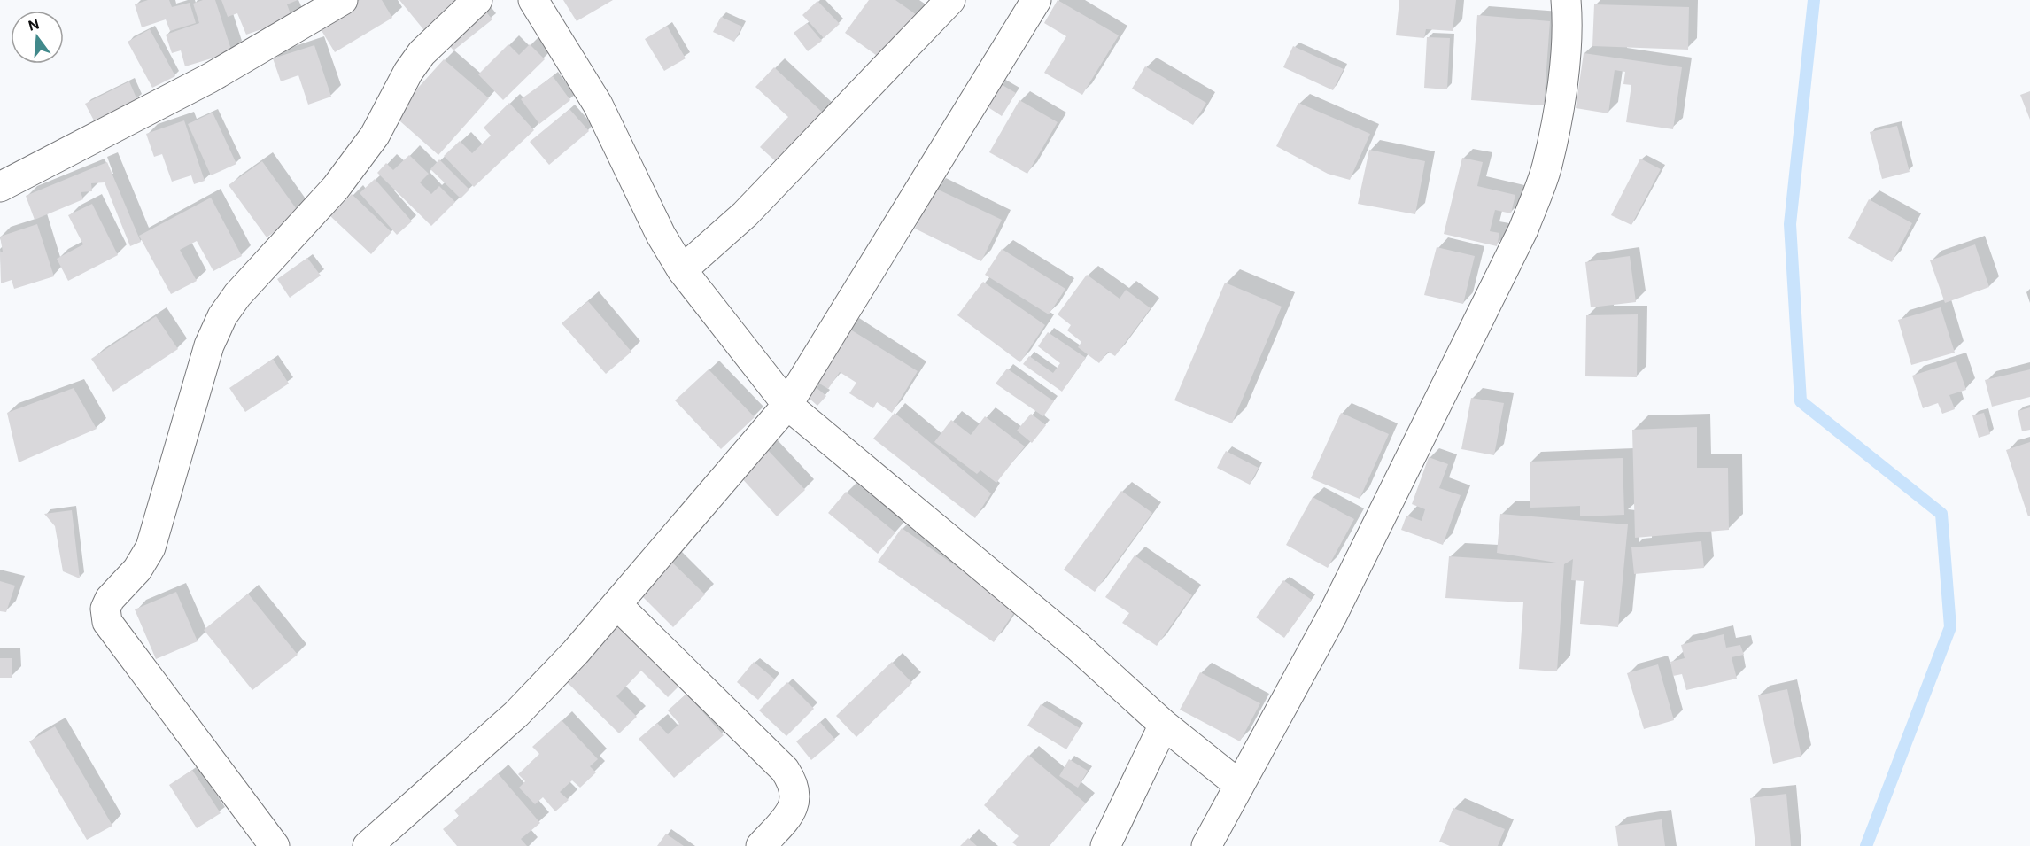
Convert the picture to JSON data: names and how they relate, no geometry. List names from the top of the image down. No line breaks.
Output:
{"north":"top"}
